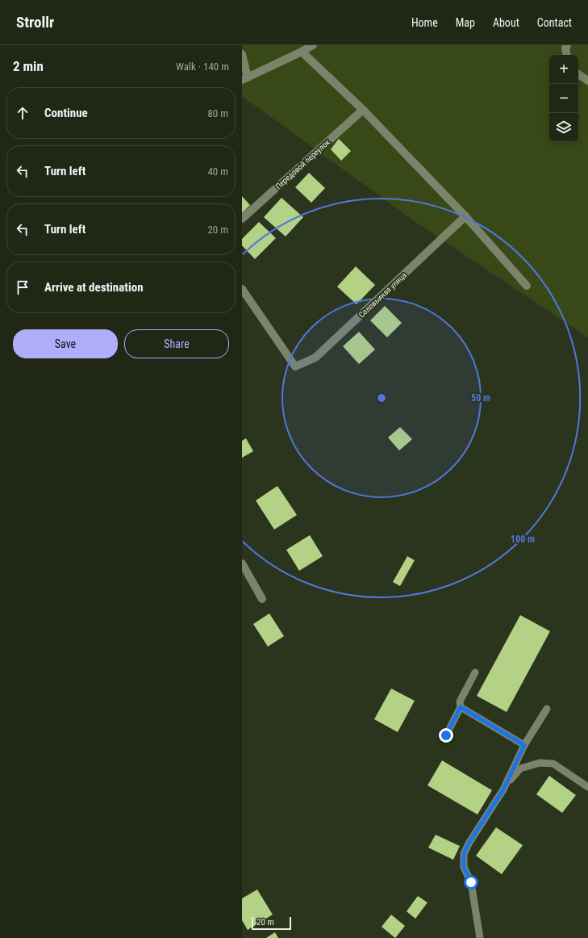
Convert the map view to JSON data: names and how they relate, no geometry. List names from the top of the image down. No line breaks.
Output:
{"streets":{"street":["Передовой переулок","Соловьиная улица"]},"scale_bar":"20 m","page":{"header":"Strollr","nav":["Home","Map","About","Contact"],"heading":["2 min","Walk · 140 m"],"map_buttons":["+","−"],"list":[["Continue","80 m"],["Turn left","40 m"],["Turn left","20 m"],"Arrive at destination"],"buttons":["Save","Share"],"scale":"20 m"},"rings":["50 m","100 m"]}
